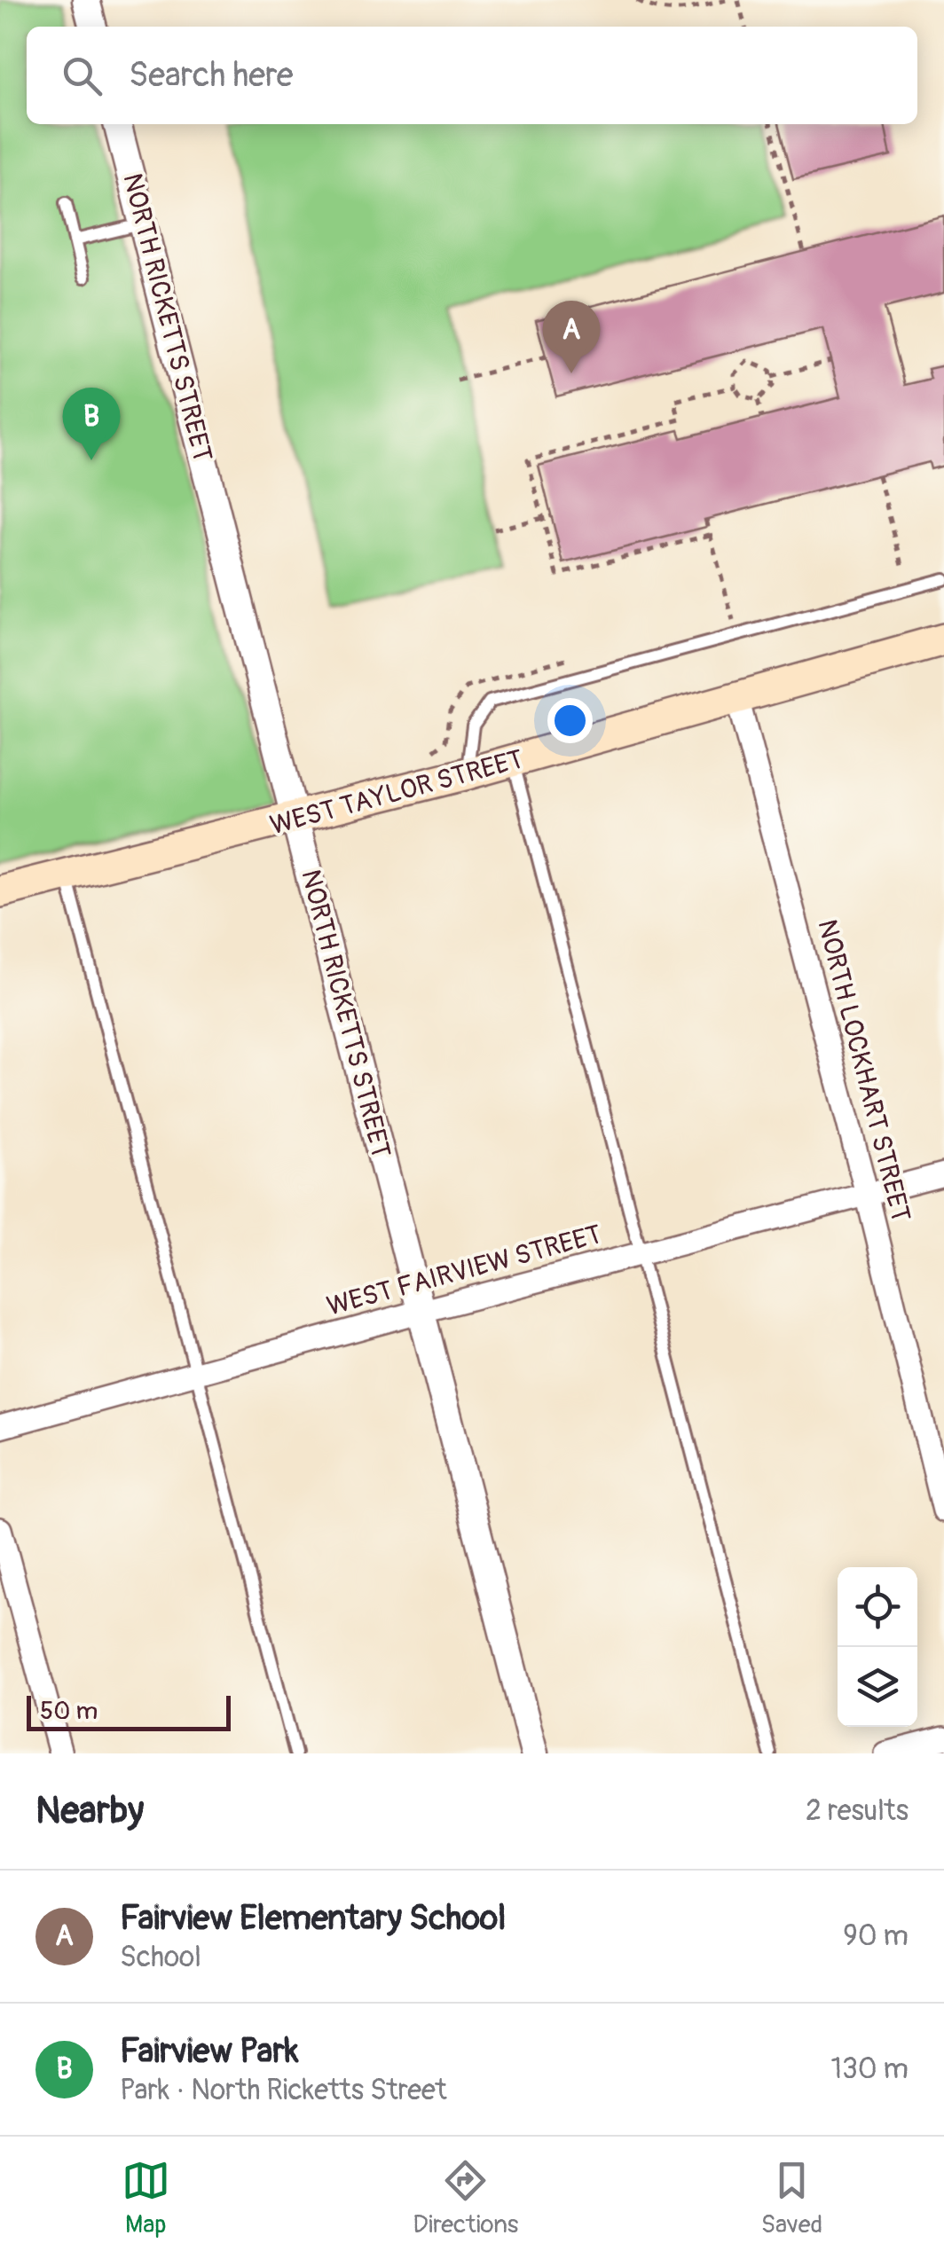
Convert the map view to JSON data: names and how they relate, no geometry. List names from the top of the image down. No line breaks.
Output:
{"streets":{"main road":["WEST TAYLOR STREET"],"street":["NORTH RICKETTS STREET","NORTH LOCKHART STREET","WEST FAIRVIEW STREET"]},"crossings":[["NORTH RICKETTS STREET","WEST TAYLOR STREET"],["NORTH RICKETTS STREET","WEST FAIRVIEW STREET"],["WEST TAYLOR STREET","NORTH LOCKHART STREET"],["NORTH LOCKHART STREET","WEST FAIRVIEW STREET"]],"scale_bar":"50 m","page":{"search":"Search here","pins":["A","B"],"scale":"50 m","heading":["Nearby","2 results"],"list":[{"mark":"A","name":"Fairview Elementary School","note":"School","value":"90 m"},{"mark":"B","name":"Fairview Park","note":"Park · North Ricketts Street","value":"130 m"}],"nav":["Map","Directions","Saved"]}}
